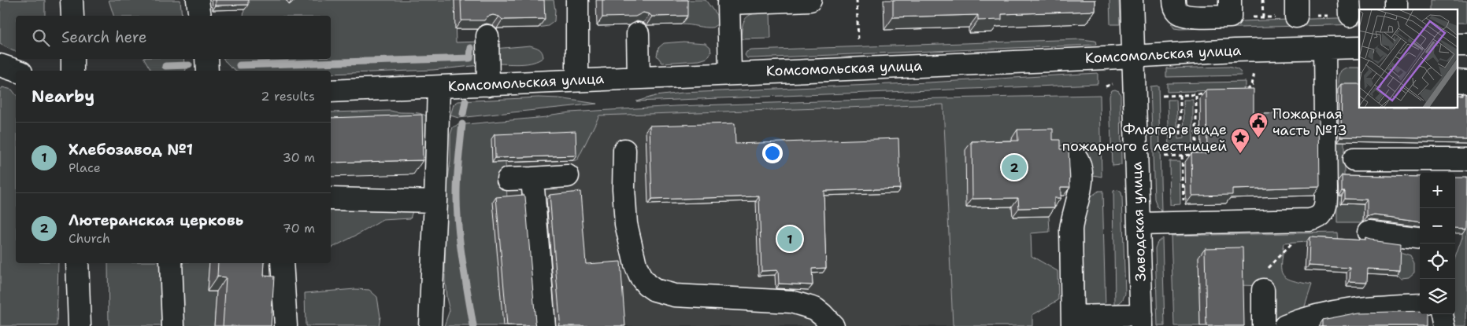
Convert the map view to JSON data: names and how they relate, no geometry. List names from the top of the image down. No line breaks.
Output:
{"streets":{"street":["Комсомольская улица","Заводская улица"]},"crossings":[["Комсомольская улица","Заводская улица"]],"places":{"public building":["Пожарная часть №13"],"place":["Флюгер в виде пожарного с лестницей"]},"page":{"search":"Search here","heading":["Nearby","2 results"],"list":[{"mark":"1","name":"Хлебозавод №1","note":"Place","value":"30 m"},{"mark":"2","name":"Лютеранская церковь","note":"Church","value":"70 m"}],"pins":["2","1"],"map_buttons":["+","−"]}}
